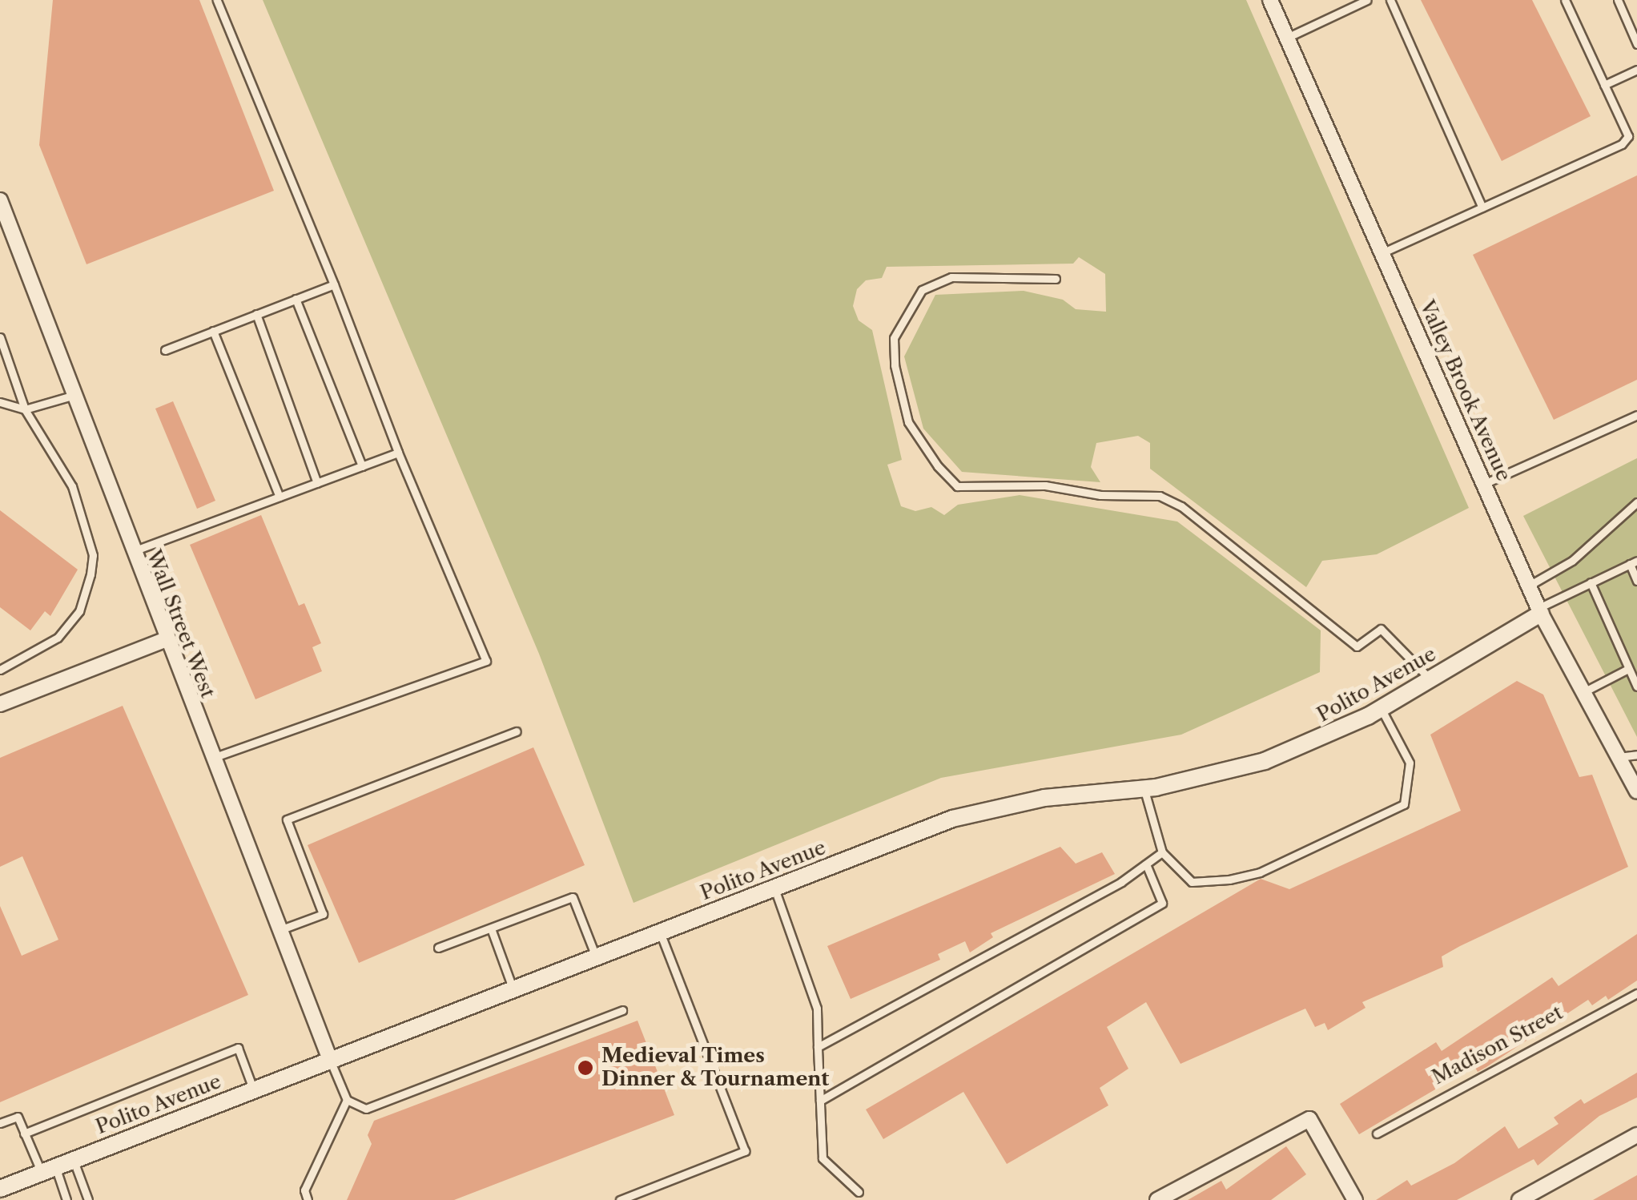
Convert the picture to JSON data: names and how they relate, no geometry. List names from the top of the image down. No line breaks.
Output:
{"streets":{"street":["Valley Brook Avenue","Wall Street West","Polito Avenue"],"lane":["Madison Street"]},"crossings":[["Valley Brook Avenue","Polito Avenue"],["Wall Street West","Polito Avenue"]],"places":["Medieval Times Dinner & Tournament"]}
